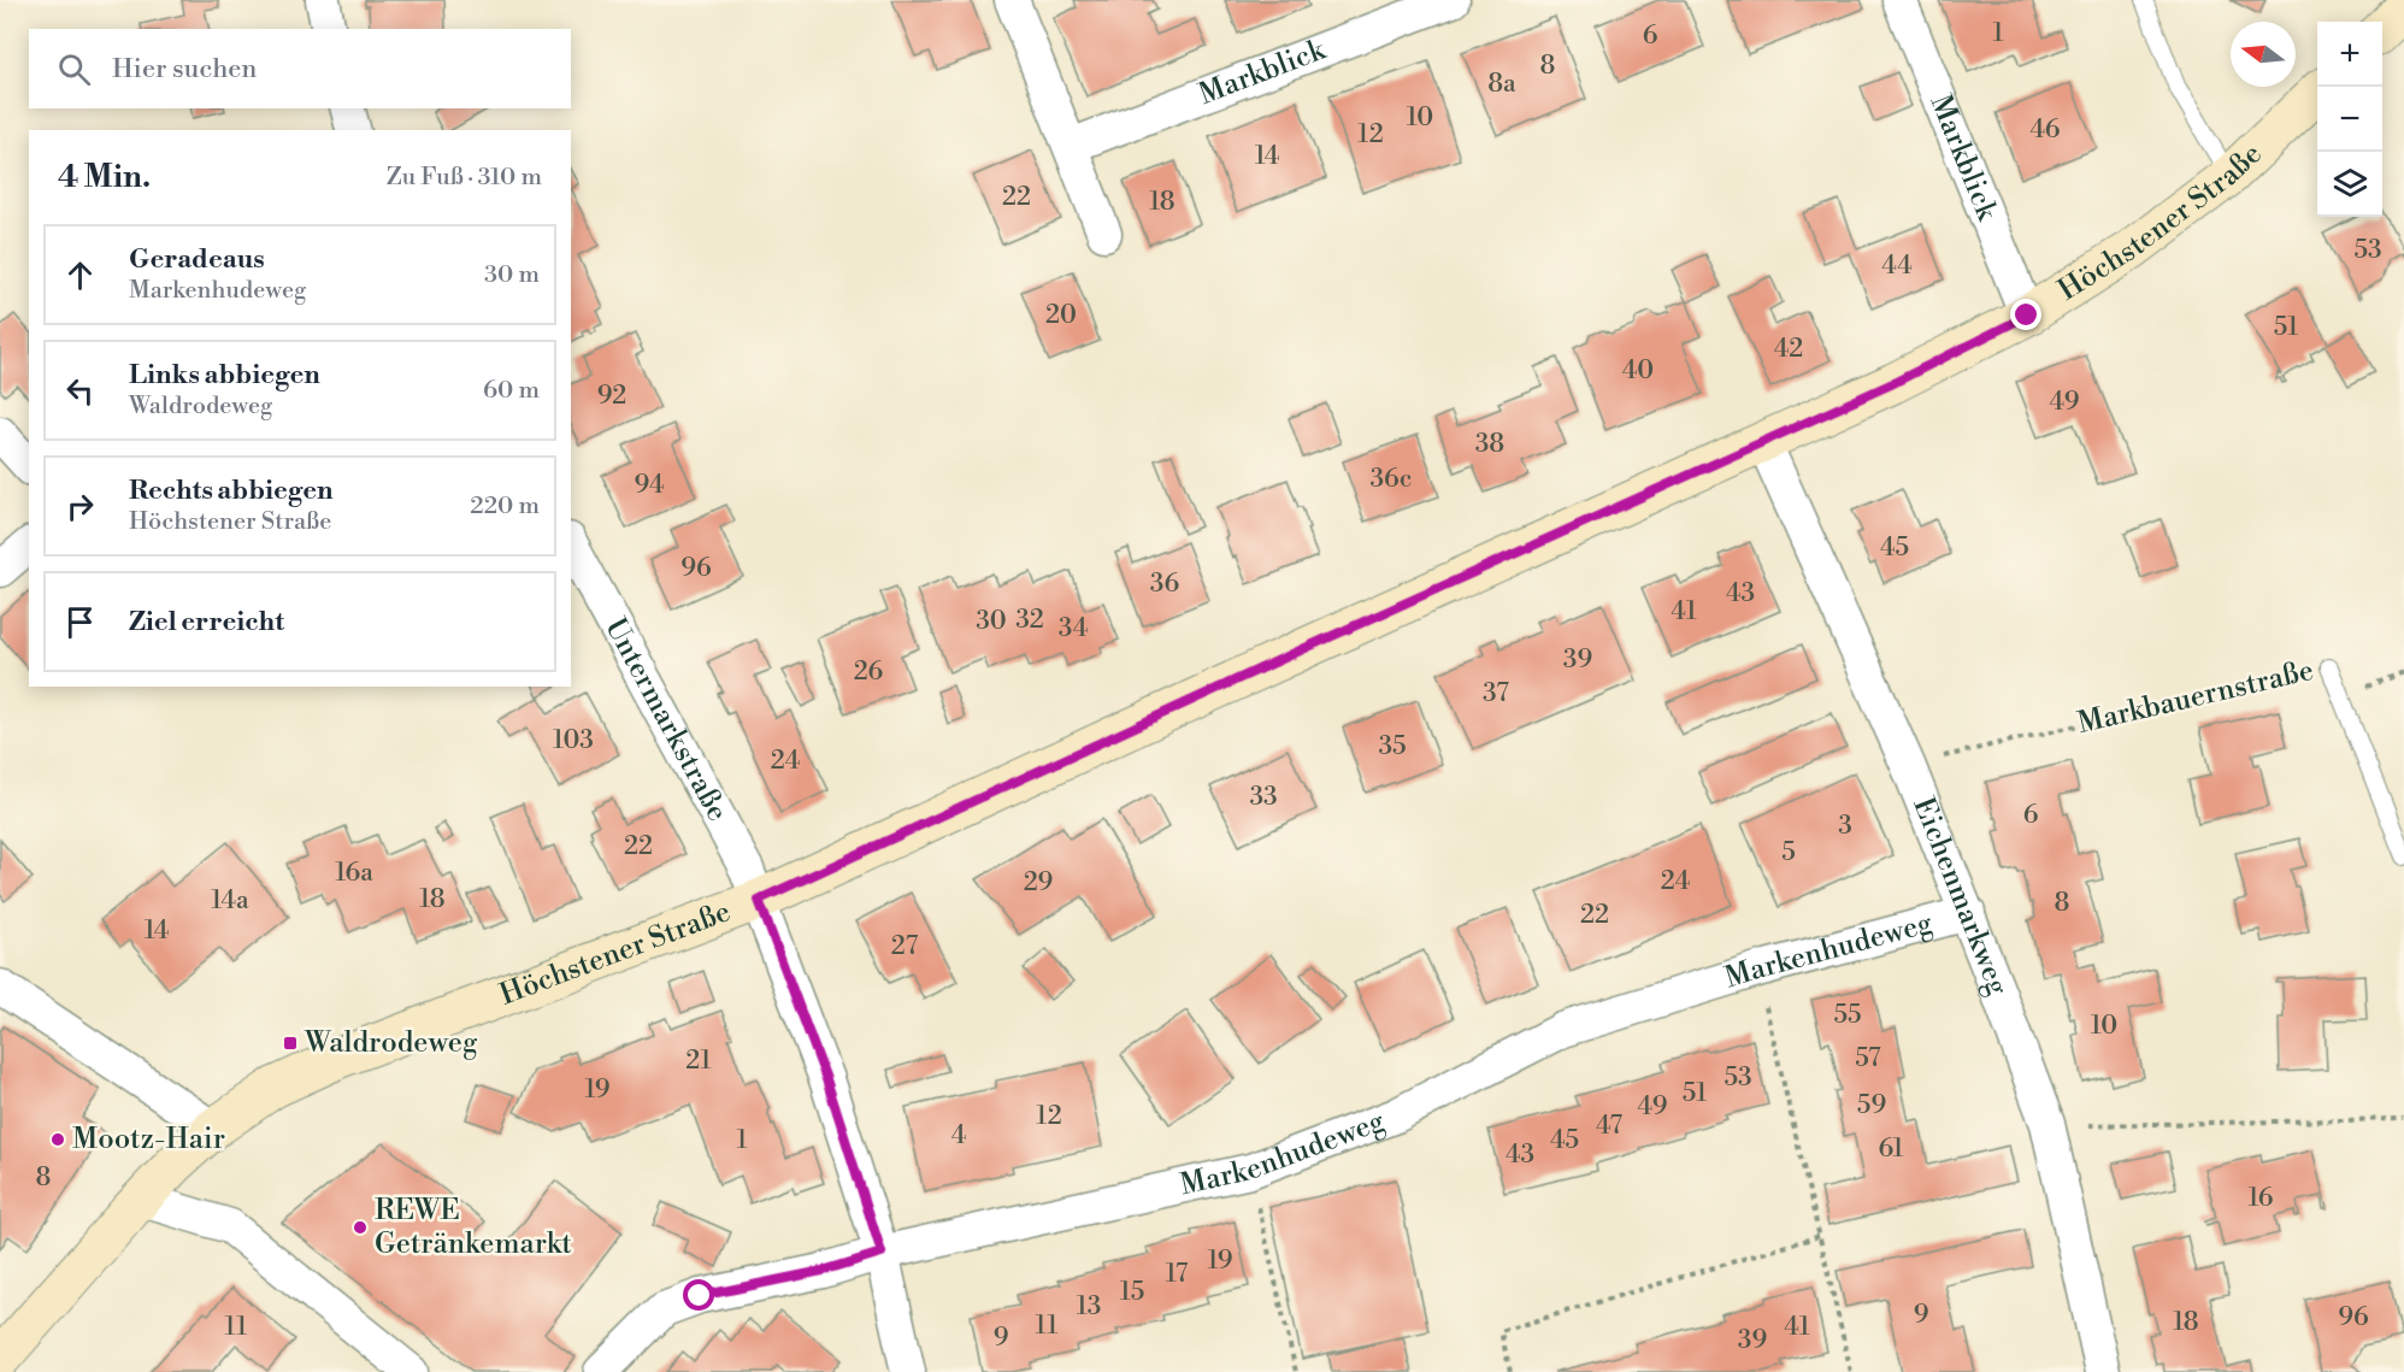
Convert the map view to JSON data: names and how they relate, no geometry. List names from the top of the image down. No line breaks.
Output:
{"streets":{"main road":["Höchstener Straße"],"street":["Markblick","Untermarkstraße","Eichenmarkweg","Markenhudeweg"],"lane":["Markbauernstraße"]},"crossings":[["Markblick","Höchstener Straße"],["Höchstener Straße","Untermarkstraße"],["Höchstener Straße","Eichenmarkweg"],["Markbauernstraße","Eichenmarkweg"],["Eichenmarkweg","Markenhudeweg"]],"places":{"transit":["Waldrodeweg"],"other":["Mootz-Hair","REWE Getränkemarkt"]},"house_numbers":["1","6","8","8a","10","46","12","14","22","18","53","44","20","51","42","40","92","49","38","36c","94","45","96","36","43","41","32","30","34","39","26","37","103","35","24","33","6","3","22","5","16a","24","29","18","14a","8","22","14","27","55","10","57","21","53","19","51","59","49","12","47","4","1","45","61","43","8","16","19","17","15","13","9","96","18","11","11","41","9","39"],"north":"left","page":{"map_buttons":["+","−"],"search":"Hier suchen","heading":["4 Min.","Zu Fuß · 310 m"],"list":[["Geradeaus","Markenhudeweg","30 m"],["Links abbiegen","Waldrodeweg","60 m"],["Rechts abbiegen","Höchstener Straße","220 m"],"Ziel erreicht"]}}
